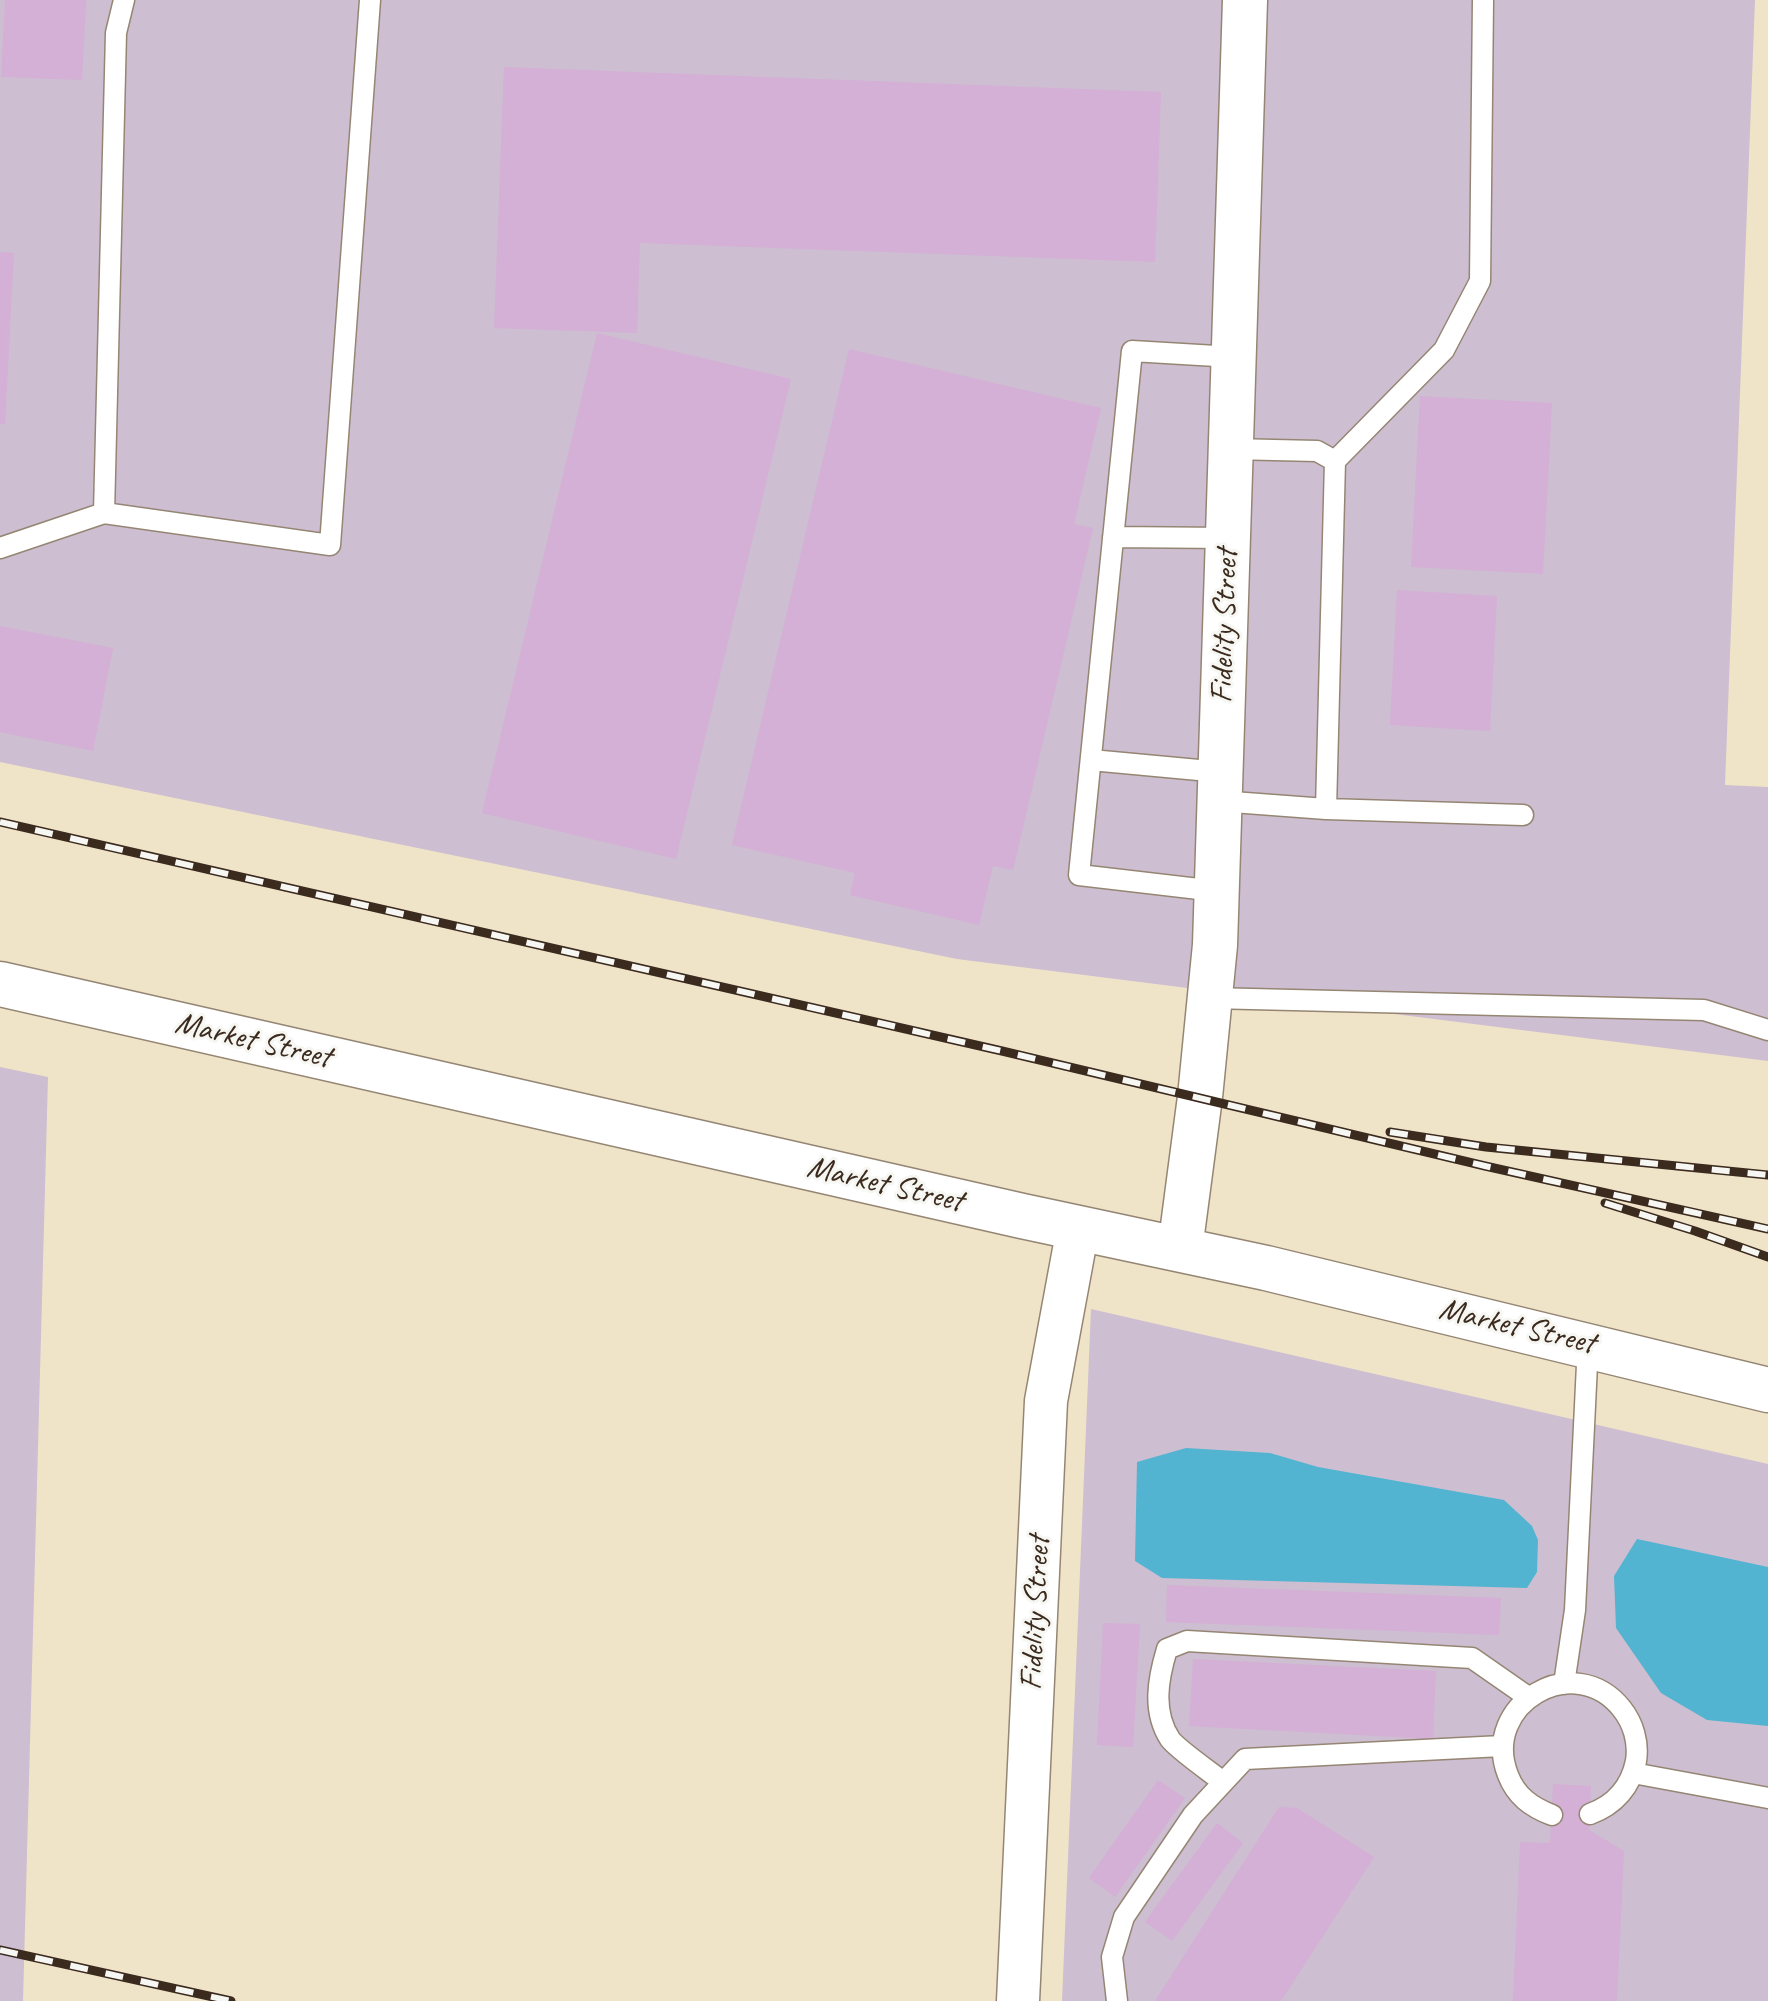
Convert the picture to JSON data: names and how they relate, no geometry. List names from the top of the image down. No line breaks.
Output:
{"streets":{"main road":["Fidelity Street","Market Street"]},"crossings":[["Fidelity Street","Market Street"]]}
